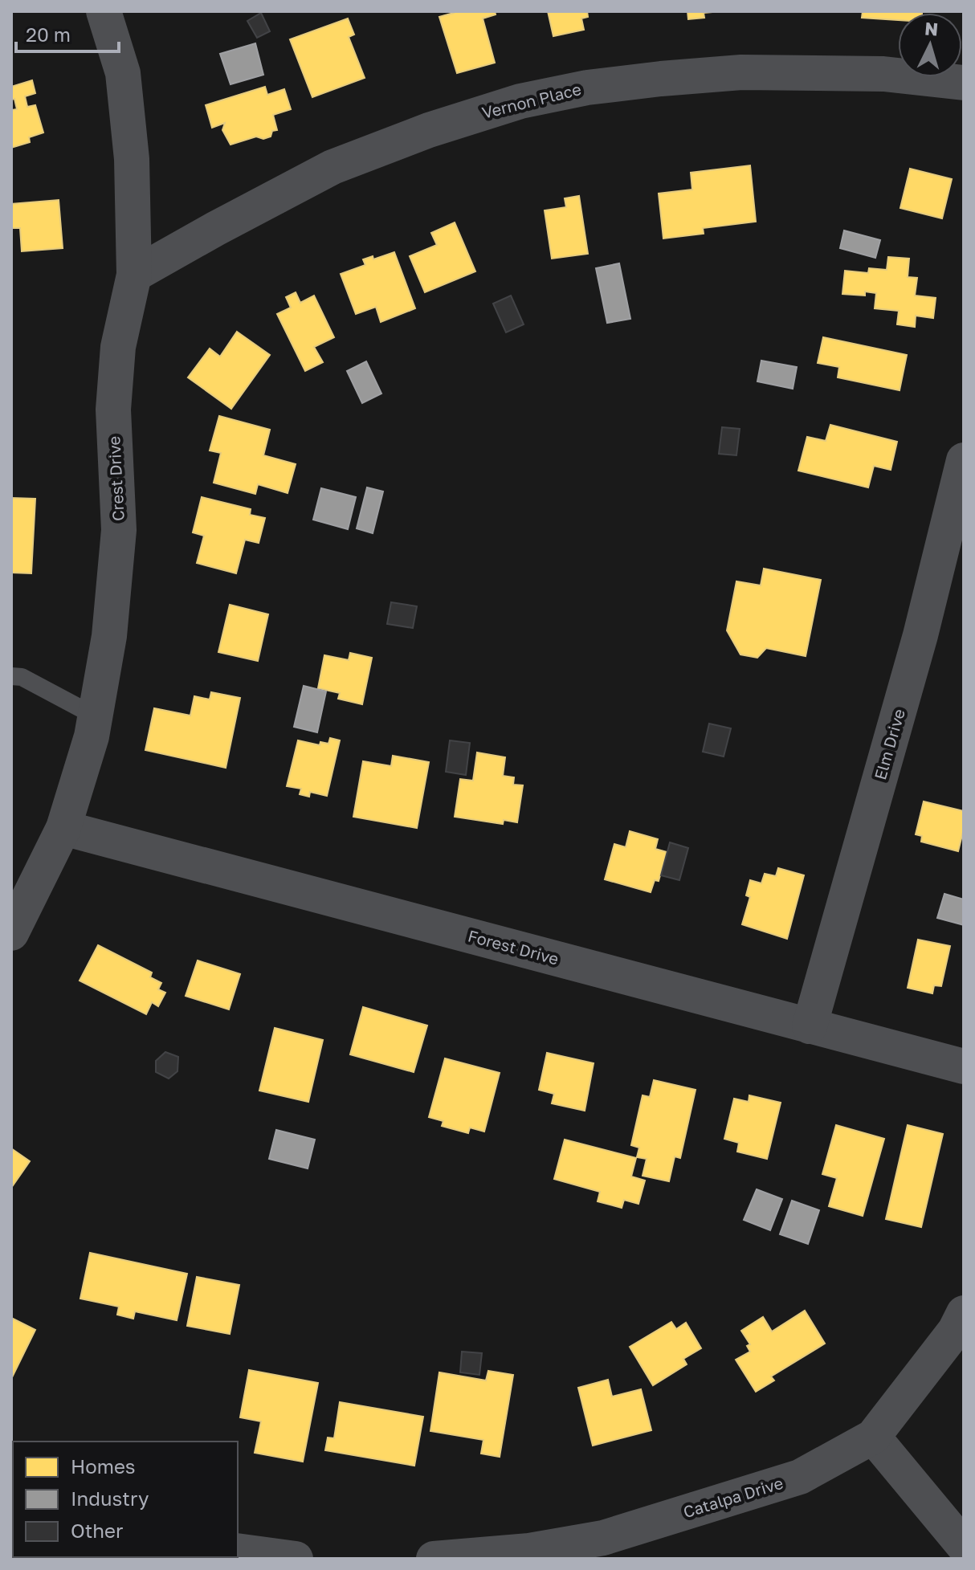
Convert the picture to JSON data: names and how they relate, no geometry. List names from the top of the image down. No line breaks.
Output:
{"streets":{"street":["Vernon Place","Crest Drive","Elm Drive","Forest Drive","Catalpa Drive"]},"crossings":[["Vernon Place","Crest Drive"],["Crest Drive","Forest Drive"],["Elm Drive","Forest Drive"]],"legend":["Homes","Industry","Other"],"scale_bar":"20 m","north":"top"}
